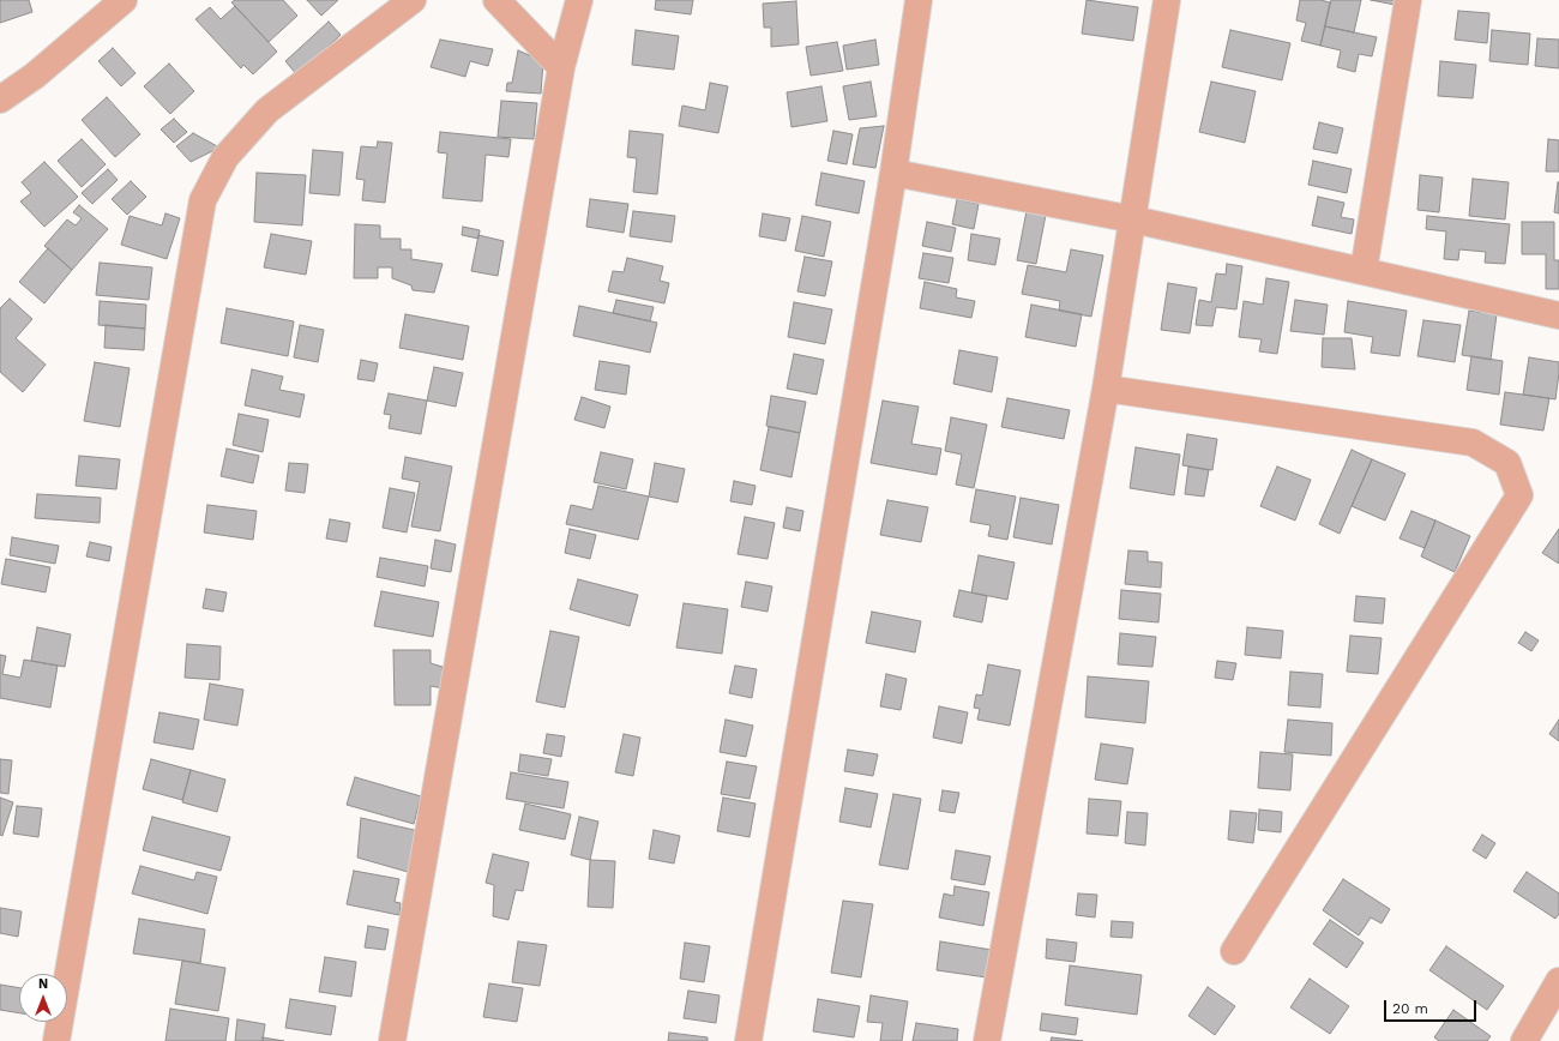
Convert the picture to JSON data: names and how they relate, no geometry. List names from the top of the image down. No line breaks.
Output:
{"scale_bar":"20 m","north":"top"}
